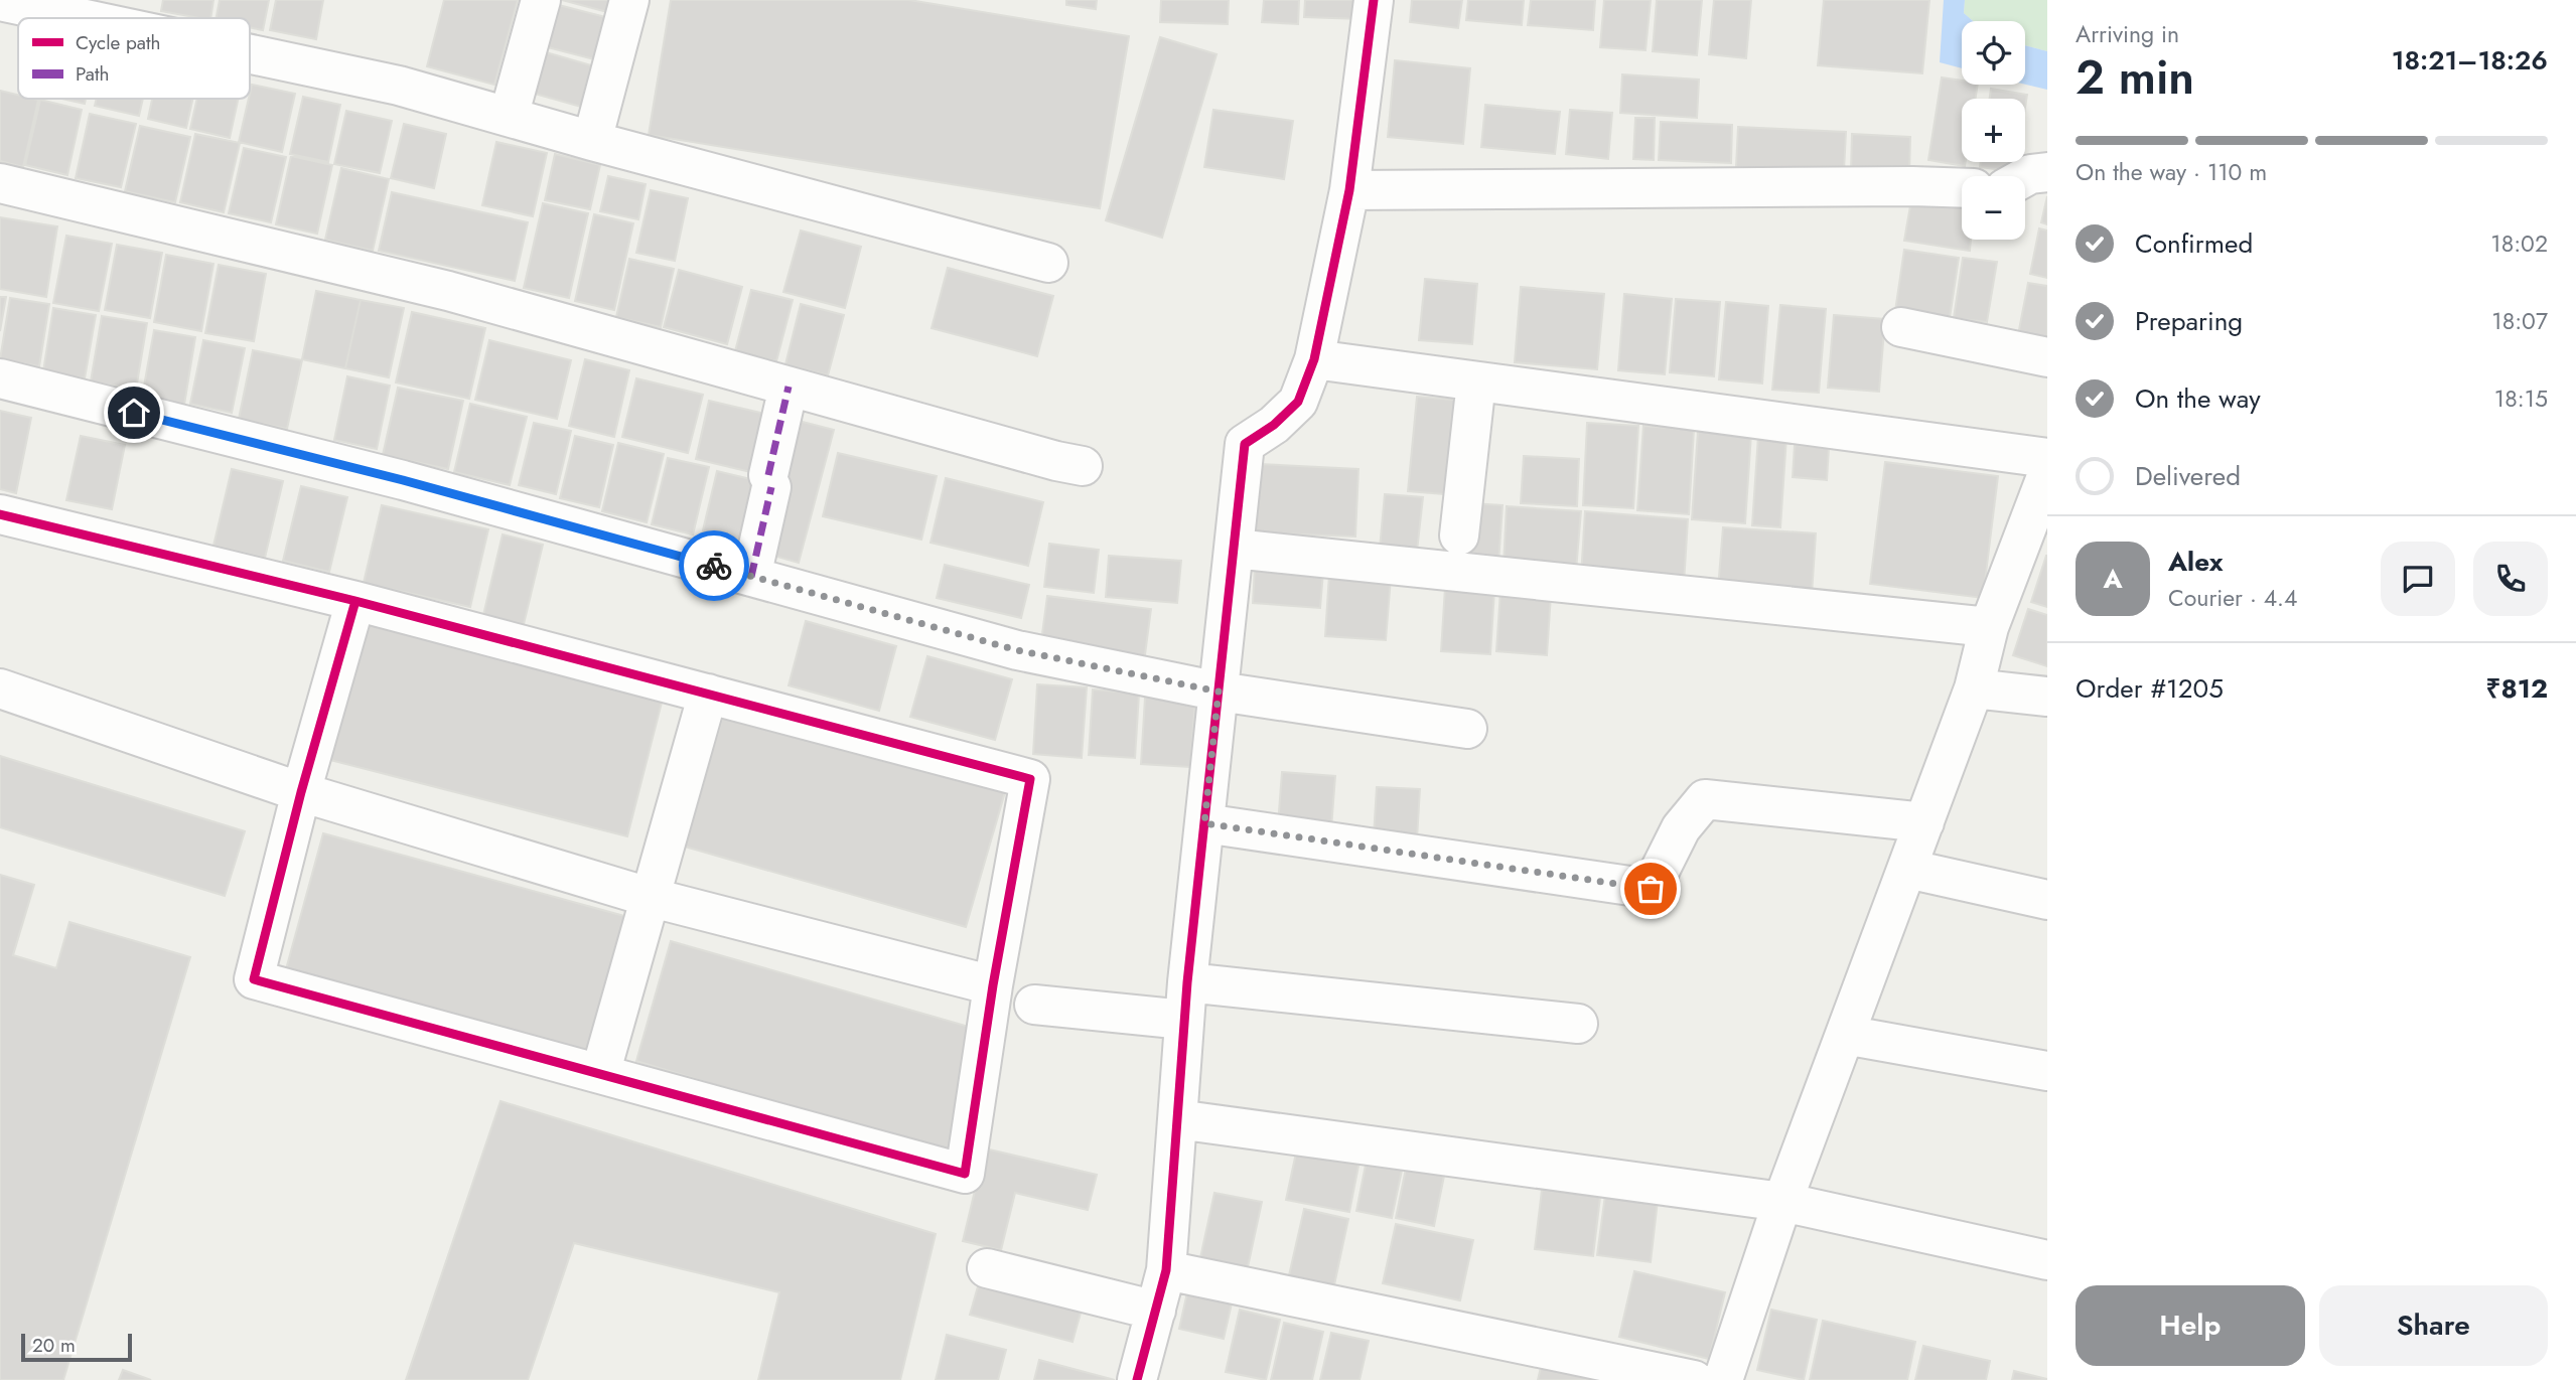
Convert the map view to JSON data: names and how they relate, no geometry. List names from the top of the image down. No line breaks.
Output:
{"legend":["Cycle path","Path"],"scale_bar":"20 m","page":{"heading":["2 min","Arriving in","18:21–18:26"],"panel":["Alex","Courier · 4.4","Order #1205","₹812"],"map_buttons":["+","−"],"bar":"On the way · 110 m","list":[["Confirmed","18:02"],["Preparing","18:07"],["On the way","18:15"],"Delivered"],"round":"A","buttons":["Help","Share"],"scale":"20 m"}}
